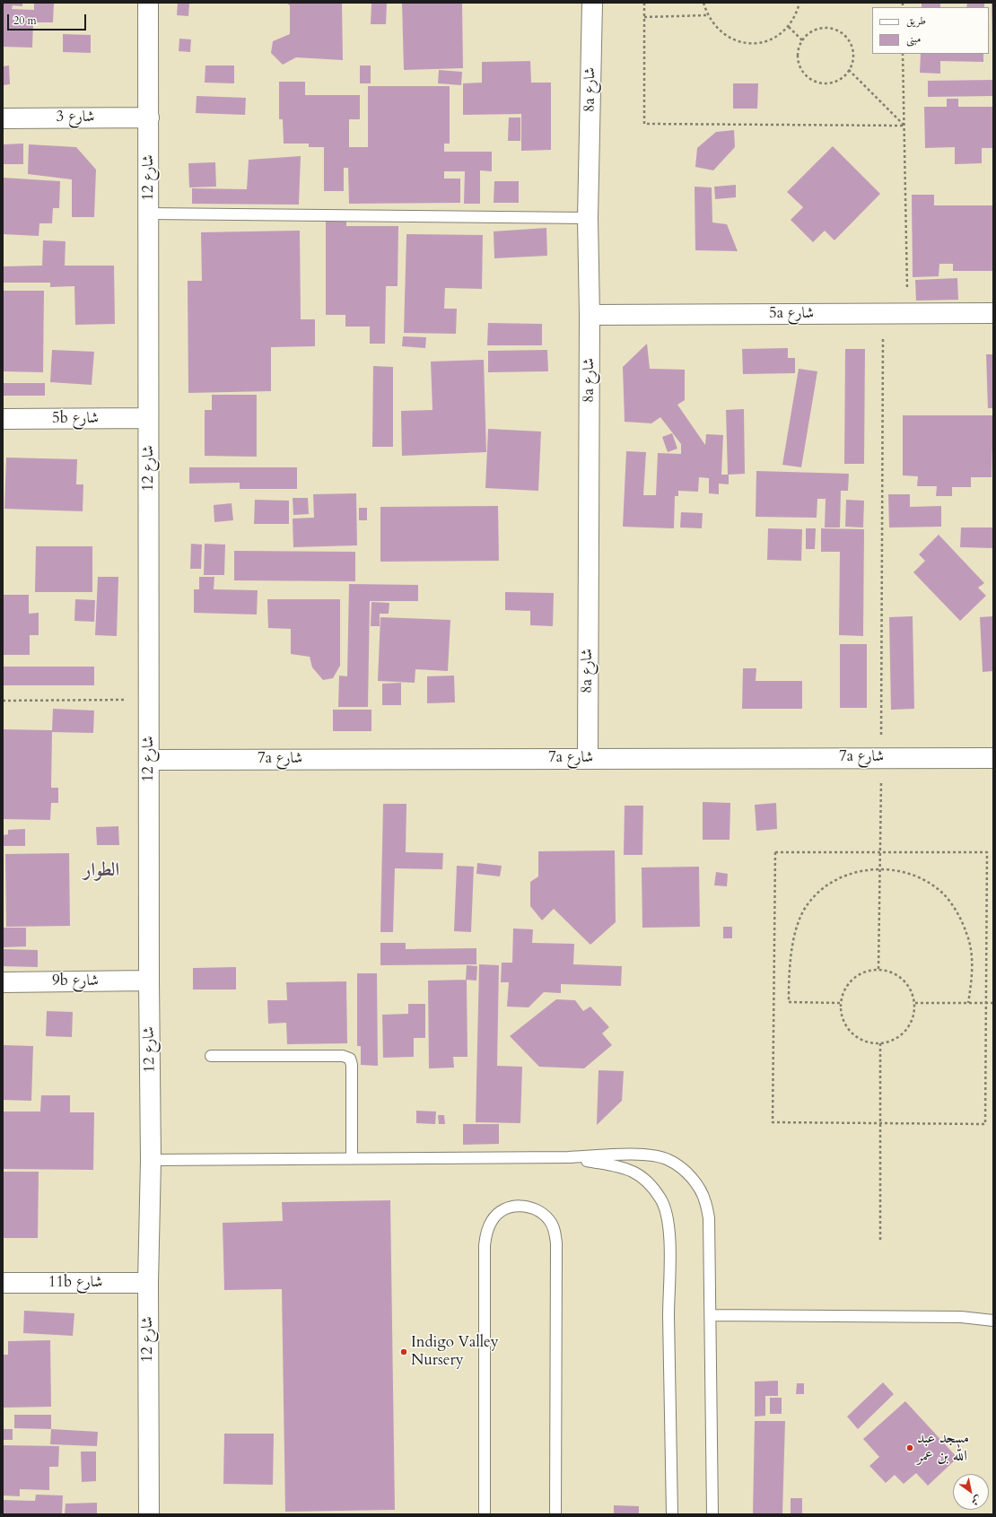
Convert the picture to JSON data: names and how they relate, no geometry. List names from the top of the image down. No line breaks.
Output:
{"streets":{"street":["8a شارع","شارع 3","شارع 12","5a شارع","5b شارع","7a شارع","9b شارع","11b شارع"]},"crossings":[["8a شارع","5a شارع"],["8a شارع","7a شارع"],["شارع 3","شارع 12"],["شارع 12","5b شارع"],["شارع 12","7a شارع"],["شارع 12","9b شارع"],["شارع 12","11b شارع"]],"districts":["الطوار"],"places":["Indigo Valley Nursery","مسجد عبد الله بن عمر"],"legend":["طريق","مبنى"],"scale_bar":"20 m","north":"bottom right"}
